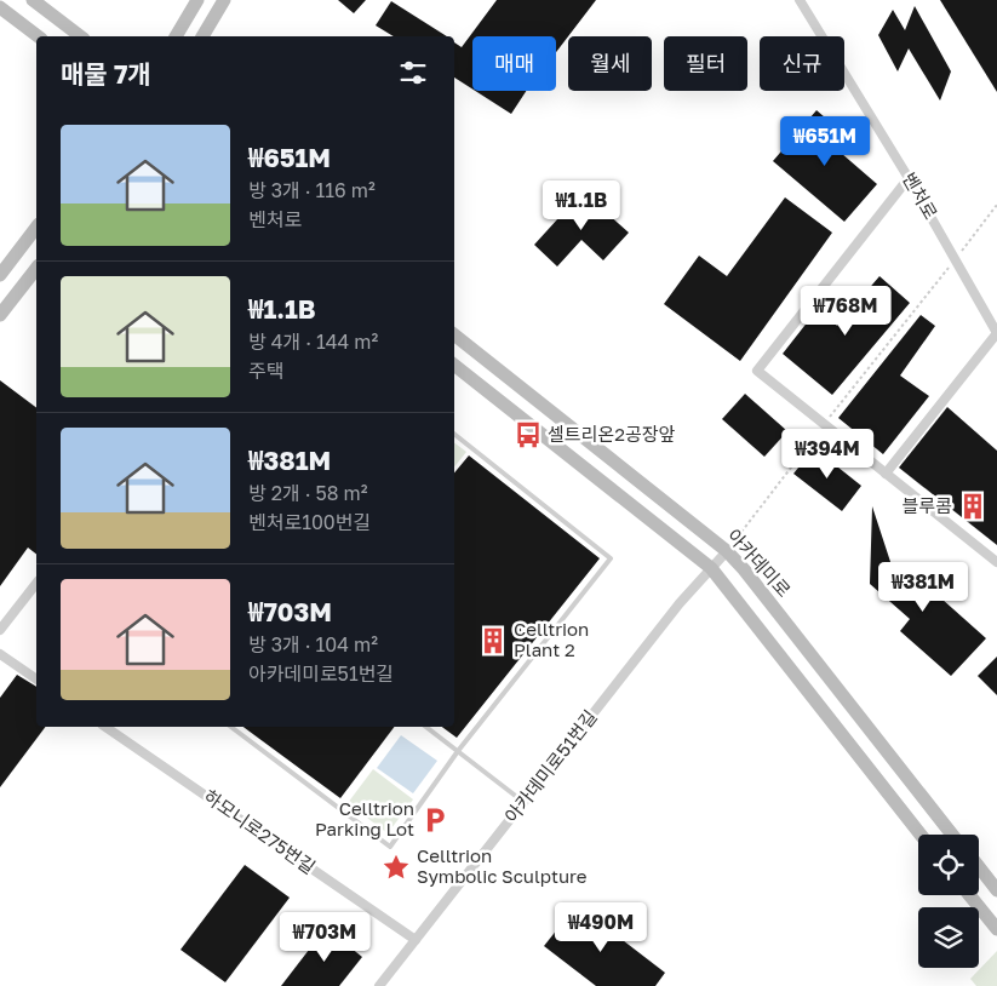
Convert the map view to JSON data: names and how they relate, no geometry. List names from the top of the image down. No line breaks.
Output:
{"streets":{"main road":["아카데미로"],"street":["벤처로","아카데미로51번길","하모니로275번길"]},"crossings":[["아카데미로","아카데미로51번길"],["아카데미로51번길","하모니로275번길"]],"places":{"bus stop":["셀트리온2공장앞"],"building":["블루콤","Celltrion Plant 2"],"parking":["Celltrion Parking Lot"],"place":["Celltrion Symbolic Sculpture"]},"page":{"chip":["매매","월세","필터","신규"],"heading":"매물 7개","list":[{"name":"₩651M","note":"방 3개 · 116 m² · 벤처로"},{"name":"₩1.1B","note":"방 4개 · 144 m² · 주택"},{"name":"₩381M","note":"방 2개 · 58 m² · 벤처로100번길"},{"name":"₩703M","note":"방 3개 · 104 m² · 아카데미로51번길"}],"price":["₩651M","₩1.1B","₩768M","₩394M","₩381M","₩490M","₩703M"]}}
